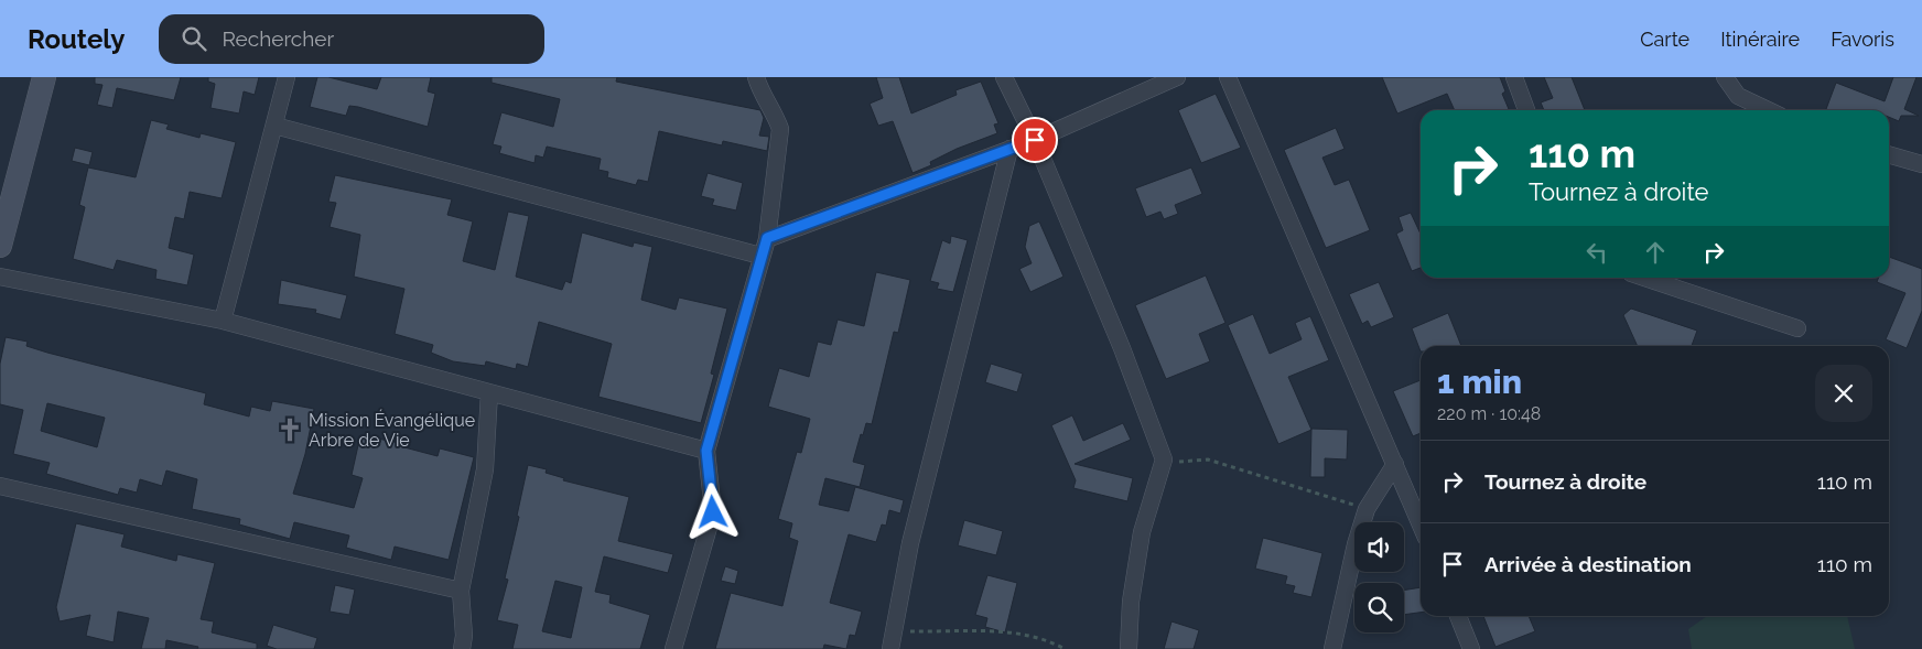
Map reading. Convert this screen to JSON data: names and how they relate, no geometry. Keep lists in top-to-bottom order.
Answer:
{
  "places": {
    "church": ["Mission Évangélique Arbre de Vie"]
  },
  "page": {
    "header": "Routely",
    "search": "Rechercher",
    "nav": ["Carte", "Itinéraire", "Favoris"],
    "turn": ["110 m", "Tournez à droite"],
    "heading": ["1 min", "220 m · 10:48"],
    "list": [
      {
        "name": "Tournez à droite",
        "value": "110 m"
      },
      {
        "name": "Arrivée à destination",
        "value": "110 m"
      }
    ]
  }
}
